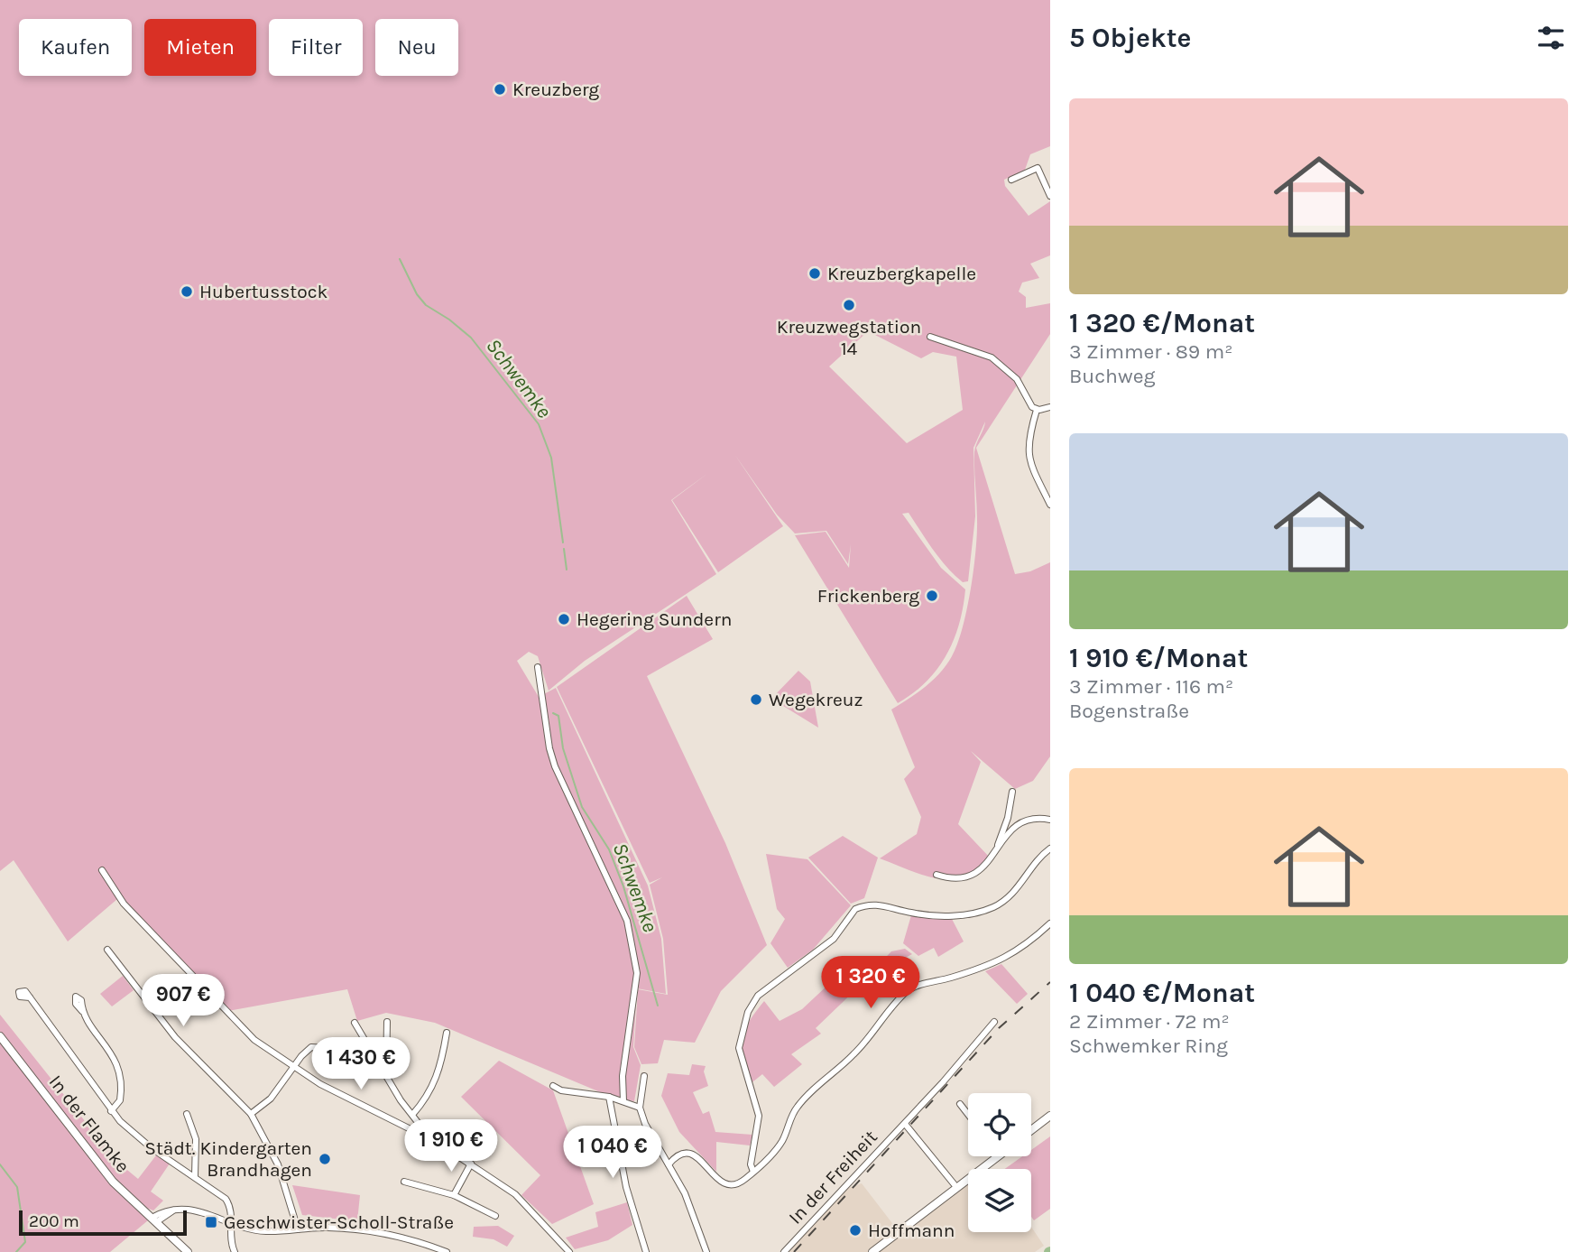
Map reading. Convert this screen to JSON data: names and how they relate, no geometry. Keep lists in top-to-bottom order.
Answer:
{
  "streets": {
    "main road": ["In der Flamke"],
    "street": ["In der Freiheit"]
  },
  "water": ["Schwemke"],
  "places": {
    "other": [
      "Kreuzberg",
      "Kreuzbergkapelle",
      "Hubertusstock",
      "Kreuzwegstation 14",
      "Frickenberg",
      "Hegering Sundern",
      "Wegekreuz",
      "Städt. Kindergarten Brandhagen",
      "Hoffmann"
    ],
    "transit": ["Geschwister-Scholl-Straße"]
  },
  "scale_bar": "200 m",
  "page": {
    "heading": "5 Objekte",
    "chip": [
      "Kaufen",
      "Mieten",
      "Filter",
      "Neu"
    ],
    "list": [
      {
        "name": "1 320 €/Monat",
        "note": "3 Zimmer · 89 m² · Buchweg"
      },
      {
        "name": "1 910 €/Monat",
        "note": "3 Zimmer · 116 m² · Bogenstraße"
      },
      {
        "name": "1 040 €/Monat",
        "note": "2 Zimmer · 72 m² · Schwemker Ring"
      }
    ],
    "price": [
      "1 320 €",
      "907 €",
      "1 430 €",
      "1 910 €",
      "1 040 €"
    ],
    "scale": "200 m"
  }
}
